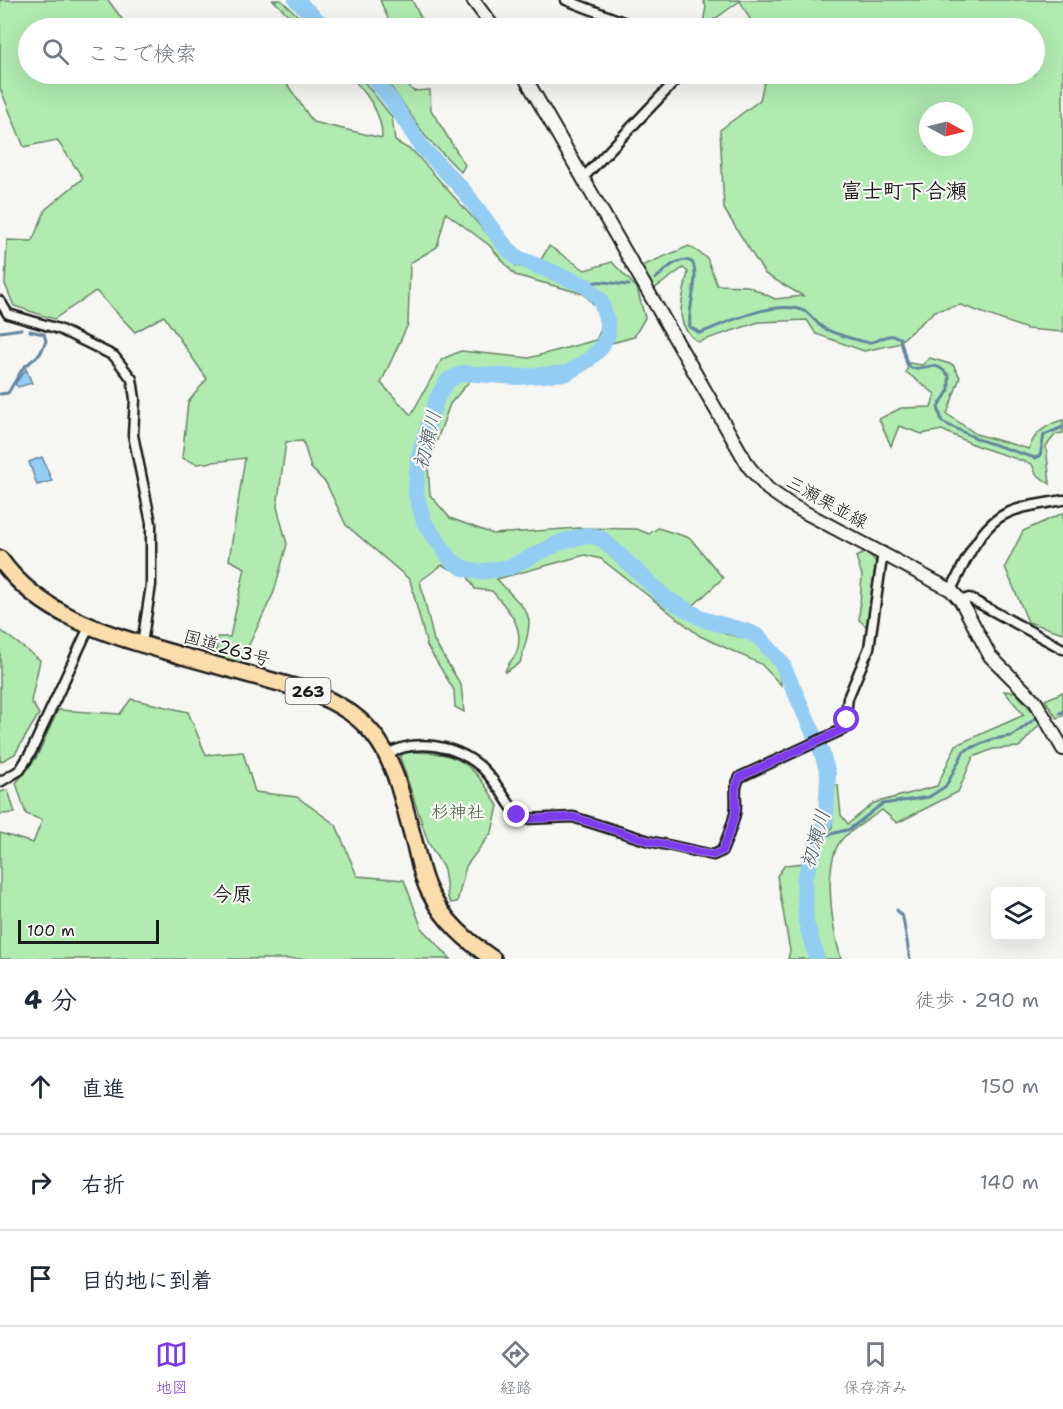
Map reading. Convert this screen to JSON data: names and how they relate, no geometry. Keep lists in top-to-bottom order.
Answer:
{
  "streets": {
    "highway": ["国道263号", "263"],
    "main road": ["三瀬栗並線"]
  },
  "districts": ["富士町下合瀬", "今原"],
  "water": ["初瀬川"],
  "parks": ["杉神社"],
  "scale_bar": "100 m",
  "north": "right",
  "page": {
    "search": "ここで検索",
    "scale": "100 m",
    "heading": ["4 分", "徒歩 · 290 m"],
    "list": [
      ["直進", "150 m"],
      ["右折", "140 m"],
      "目的地に到着"
    ],
    "nav": ["地図", "経路", "保存済み"]
  }
}
